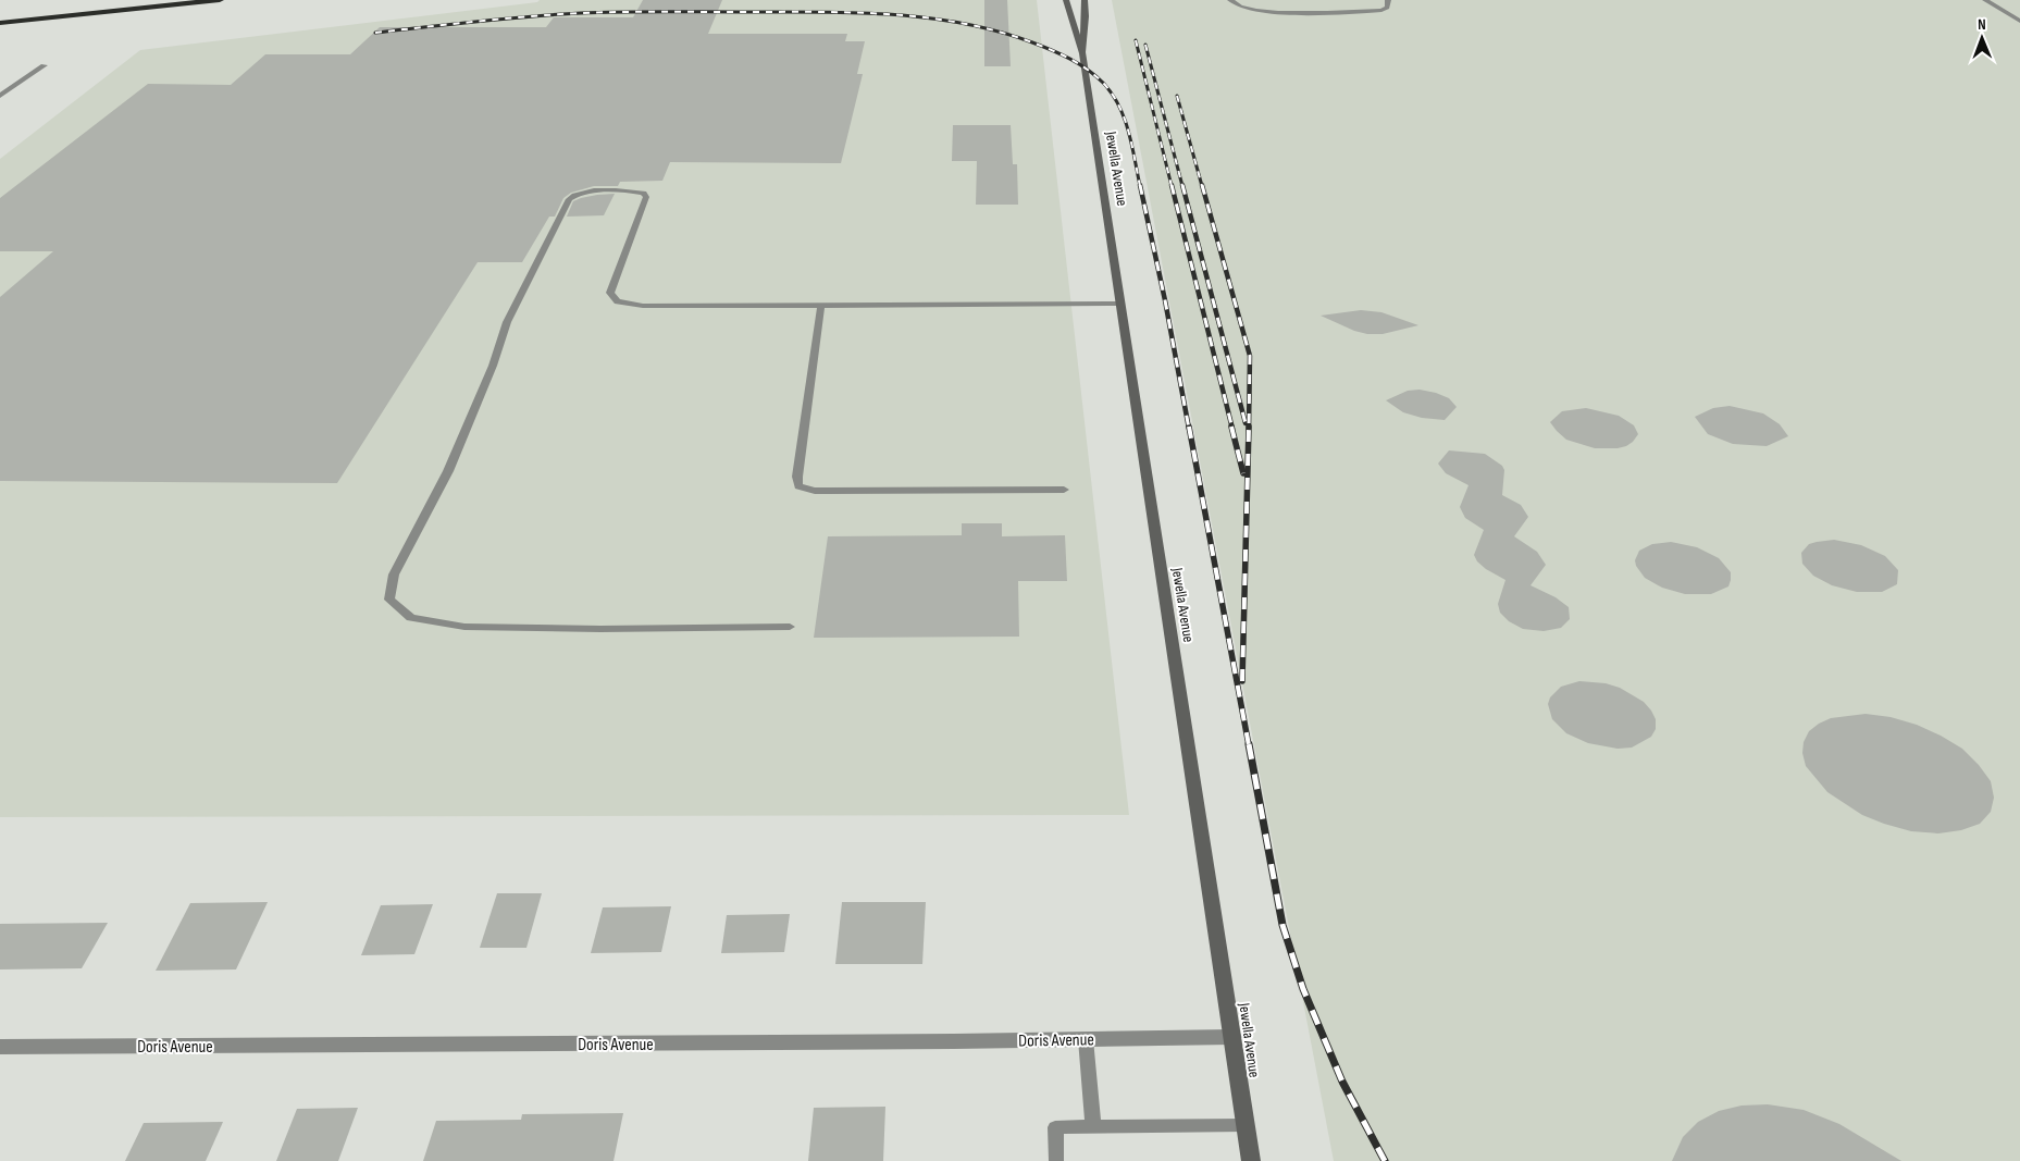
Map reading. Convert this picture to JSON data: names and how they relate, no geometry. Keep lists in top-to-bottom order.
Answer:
{
  "streets": {
    "main road": ["Jewella Avenue"],
    "street": ["Doris Avenue"]
  },
  "crossings": [
    ["Jewella Avenue", "Doris Avenue"]
  ],
  "north": "top"
}
